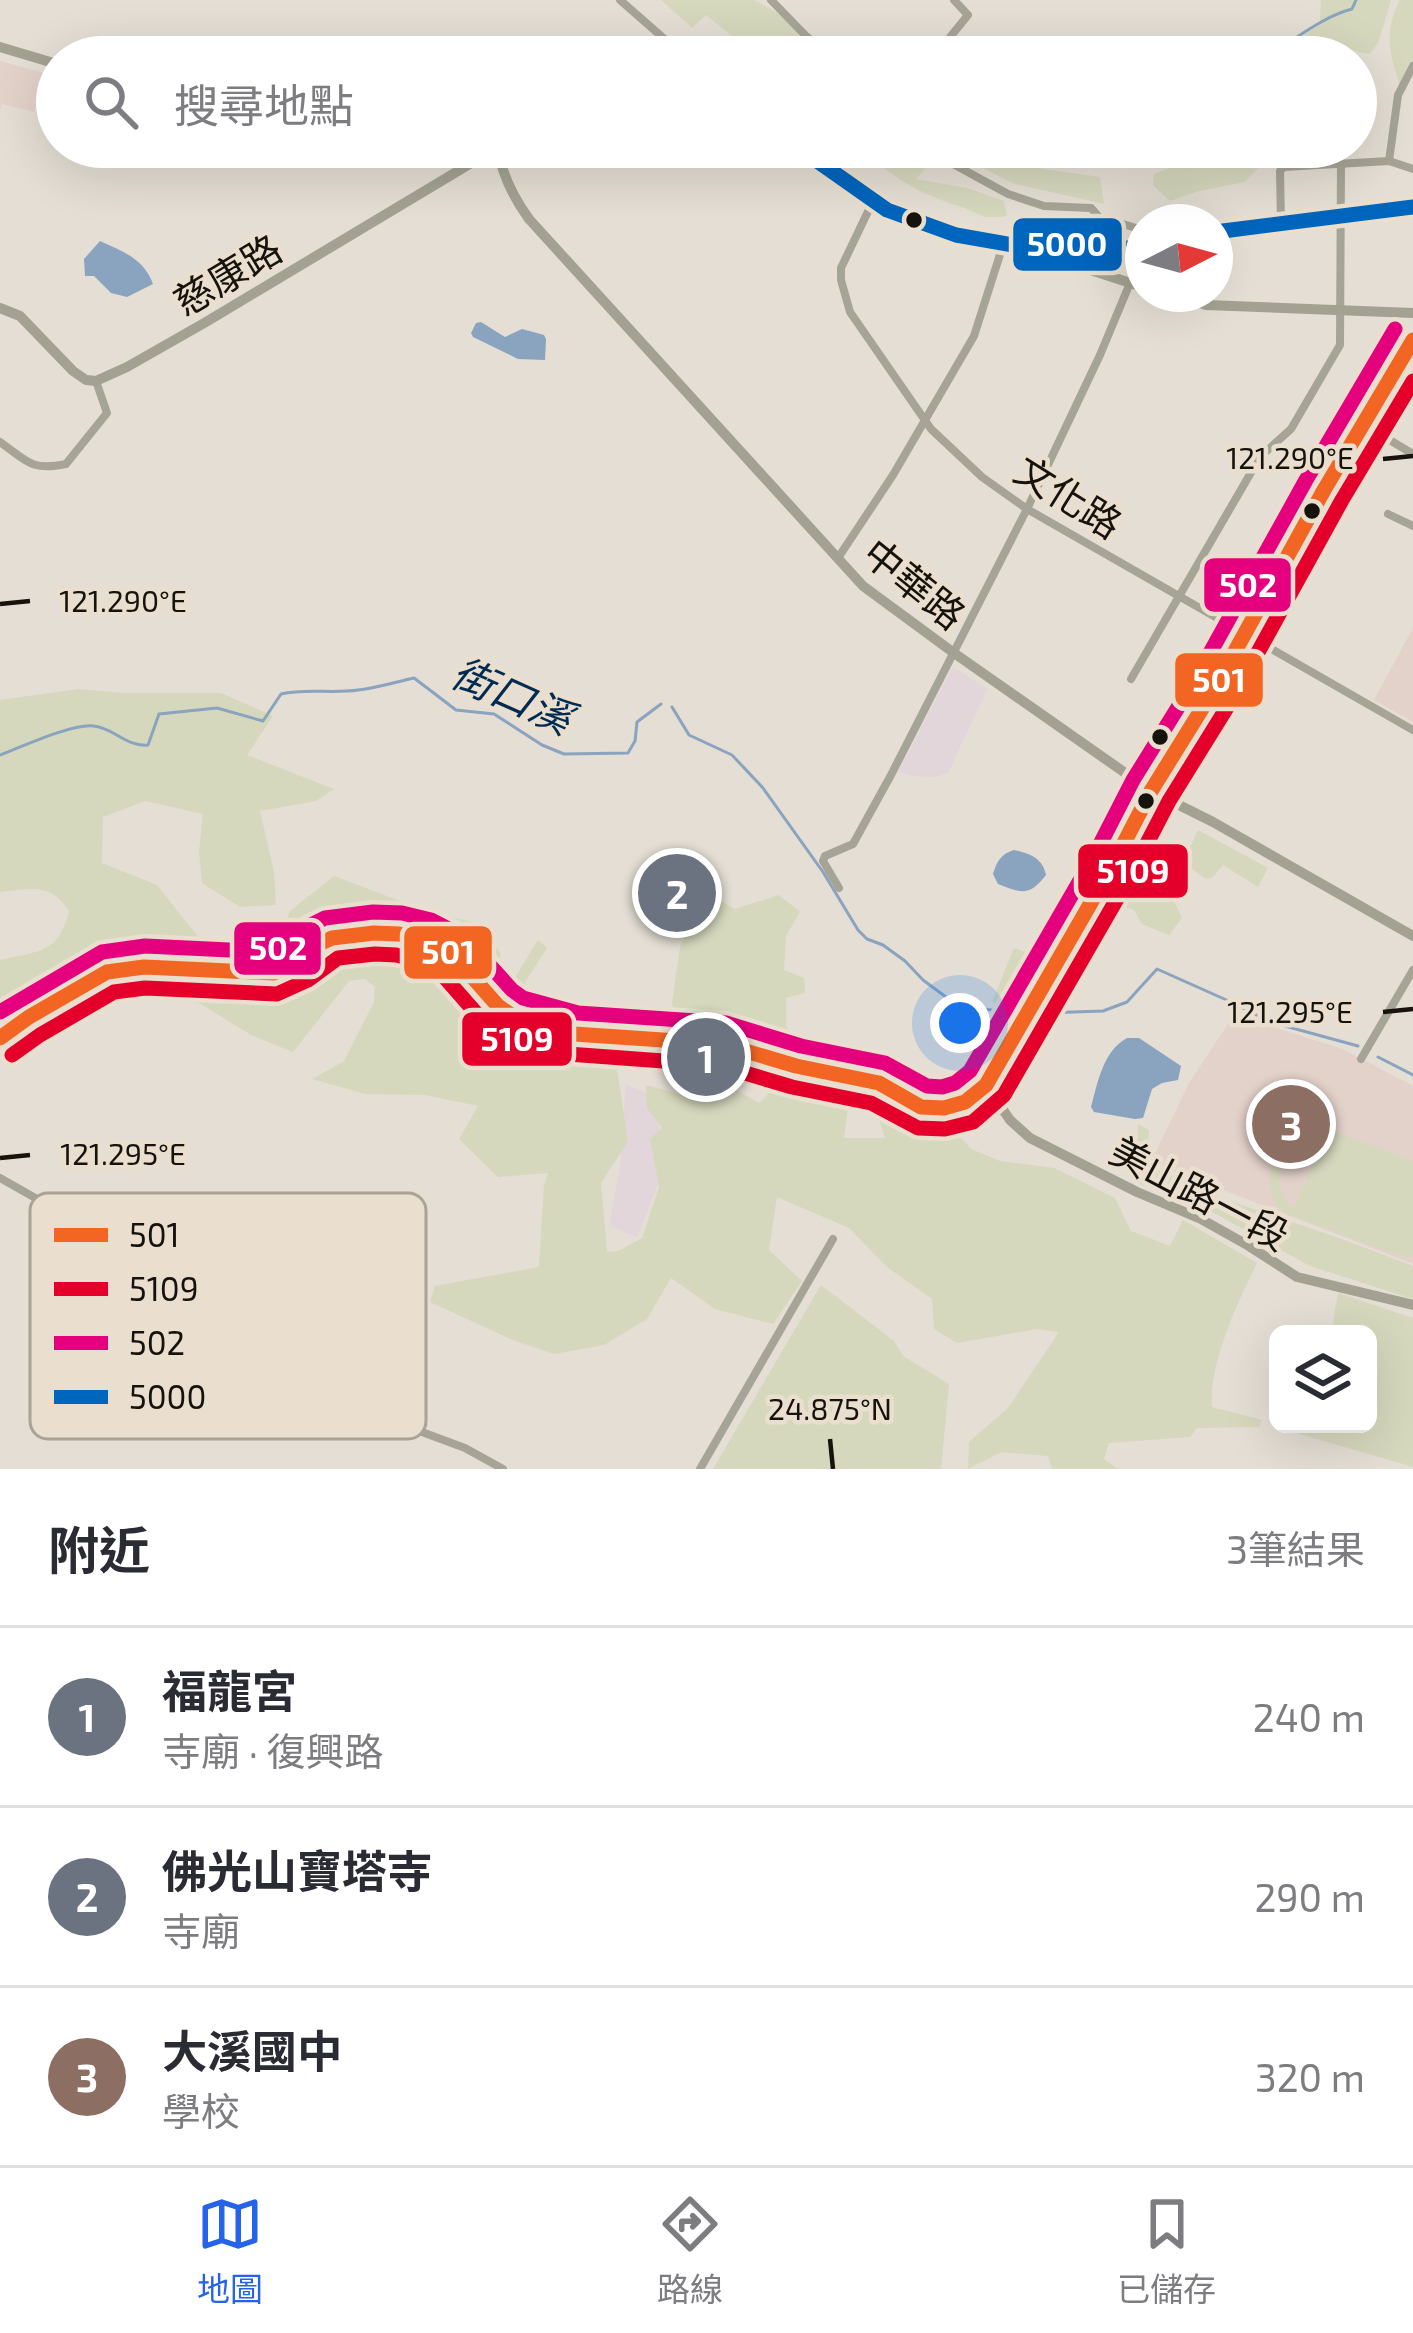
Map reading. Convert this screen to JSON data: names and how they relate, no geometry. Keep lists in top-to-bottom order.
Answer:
{
  "streets": {
    "street": [
      "慈康路",
      "文化路",
      "中華路",
      "美山路一段"
    ]
  },
  "water": ["街口溪"],
  "lines": [
    "transit line 5000",
    "transit line 502",
    "transit line 501",
    "transit line 5109"
  ],
  "legend": [
    "501",
    "5109",
    "502",
    "5000"
  ],
  "north": "right",
  "page": {
    "search": "搜尋地點",
    "pins": ["2", "1", "3"],
    "heading": ["附近", "3筆結果"],
    "list": [
      {
        "mark": "1",
        "name": "福龍宮",
        "note": "寺廟 · 復興路",
        "value": "240 m"
      },
      {
        "mark": "2",
        "name": "佛光山寶塔寺",
        "note": "寺廟",
        "value": "290 m"
      },
      {
        "mark": "3",
        "name": "大溪國中",
        "note": "學校",
        "value": "320 m"
      }
    ],
    "nav": ["地圖", "路線", "已儲存"]
  },
  "coordinates": ["121.290°E", "121.295°E", "24.875°N"]
}
